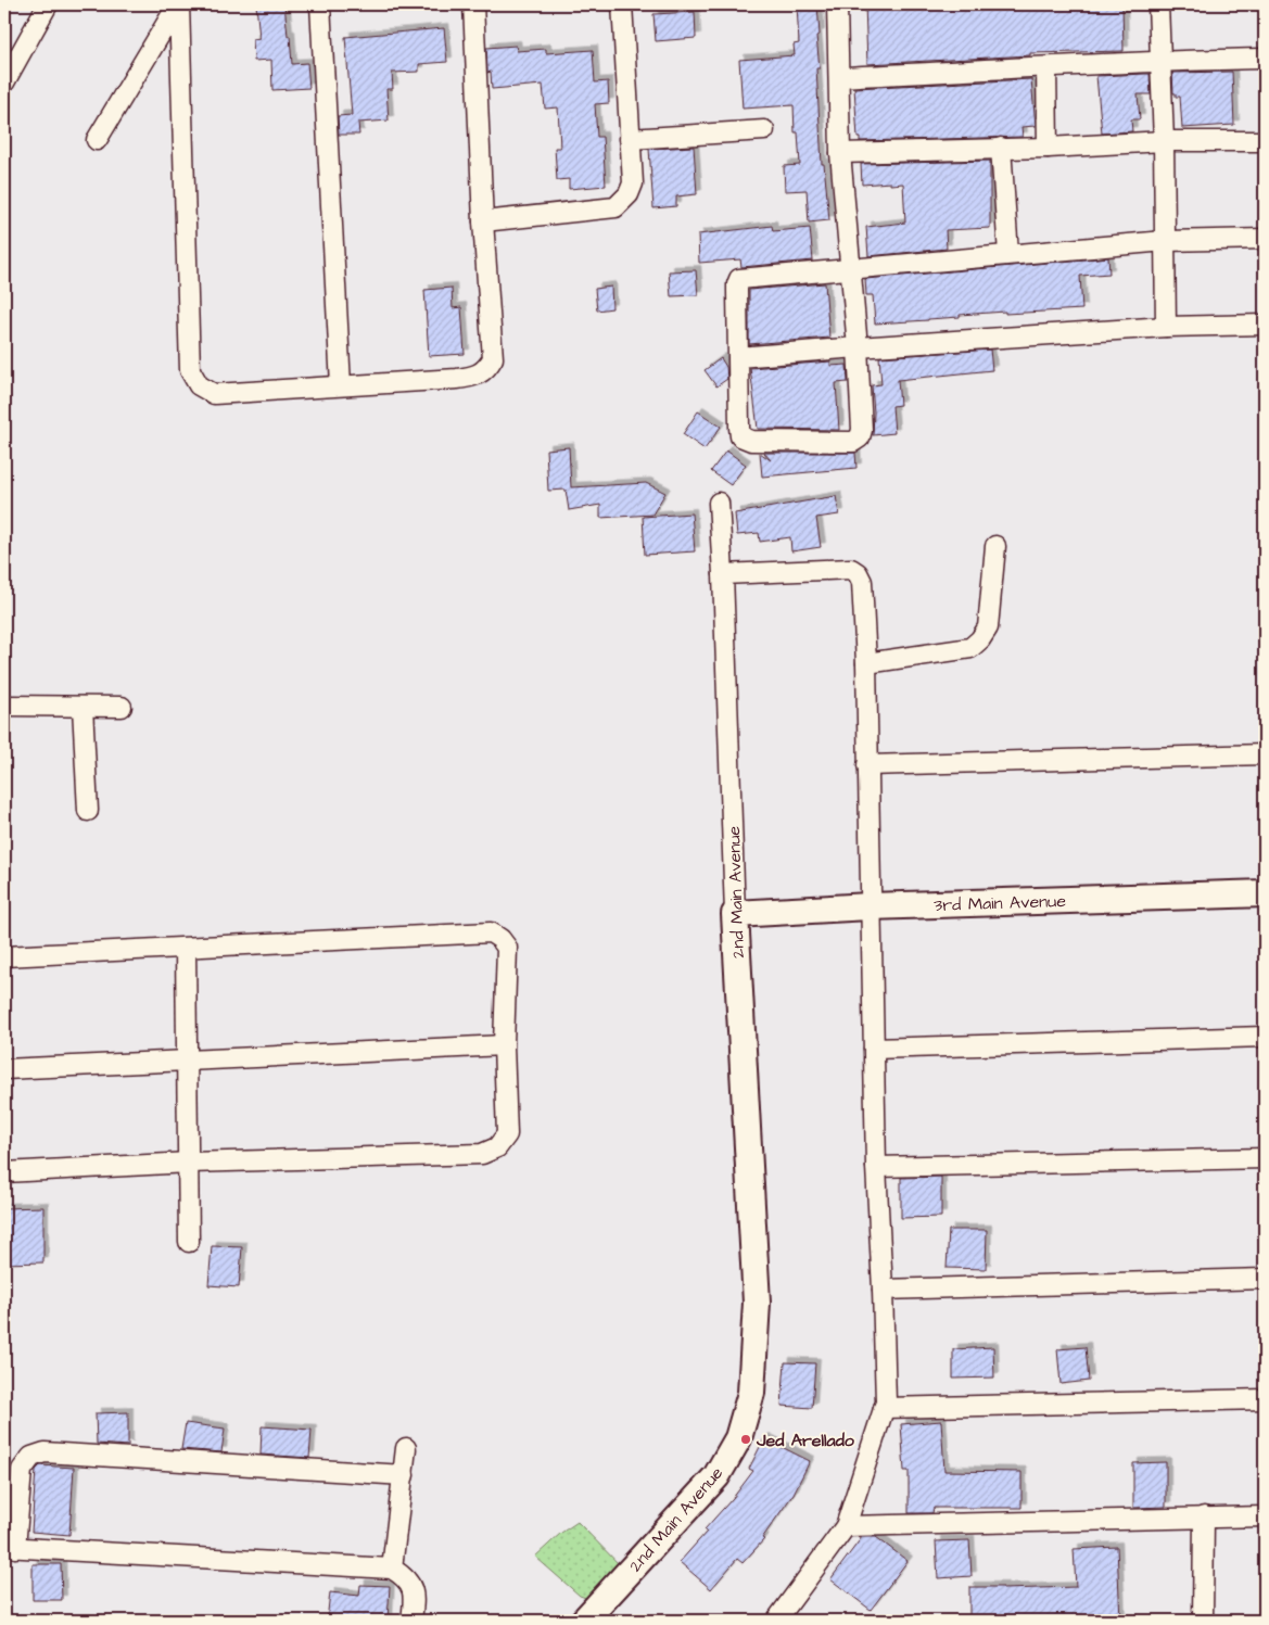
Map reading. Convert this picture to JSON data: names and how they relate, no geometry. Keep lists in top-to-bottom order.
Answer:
{
  "streets": {
    "street": ["2nd Main Avenue", "3rd Main Avenue"]
  },
  "crossings": [
    ["2nd Main Avenue", "3rd Main Avenue"]
  ],
  "places": ["Jed Arellado"]
}
